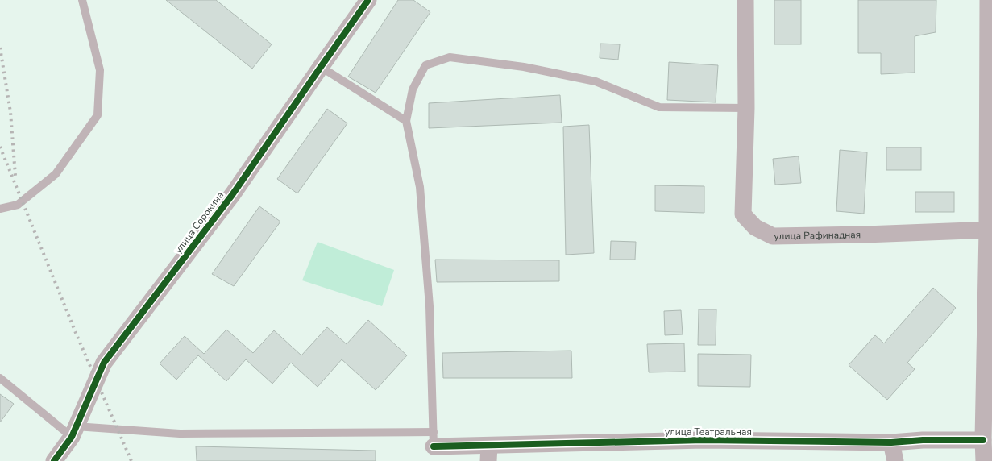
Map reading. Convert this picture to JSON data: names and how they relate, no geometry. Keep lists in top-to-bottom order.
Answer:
{
  "streets": {
    "street": ["улица Сорокина", "улица Рафинадная", "улица Театральная"]
  }
}
